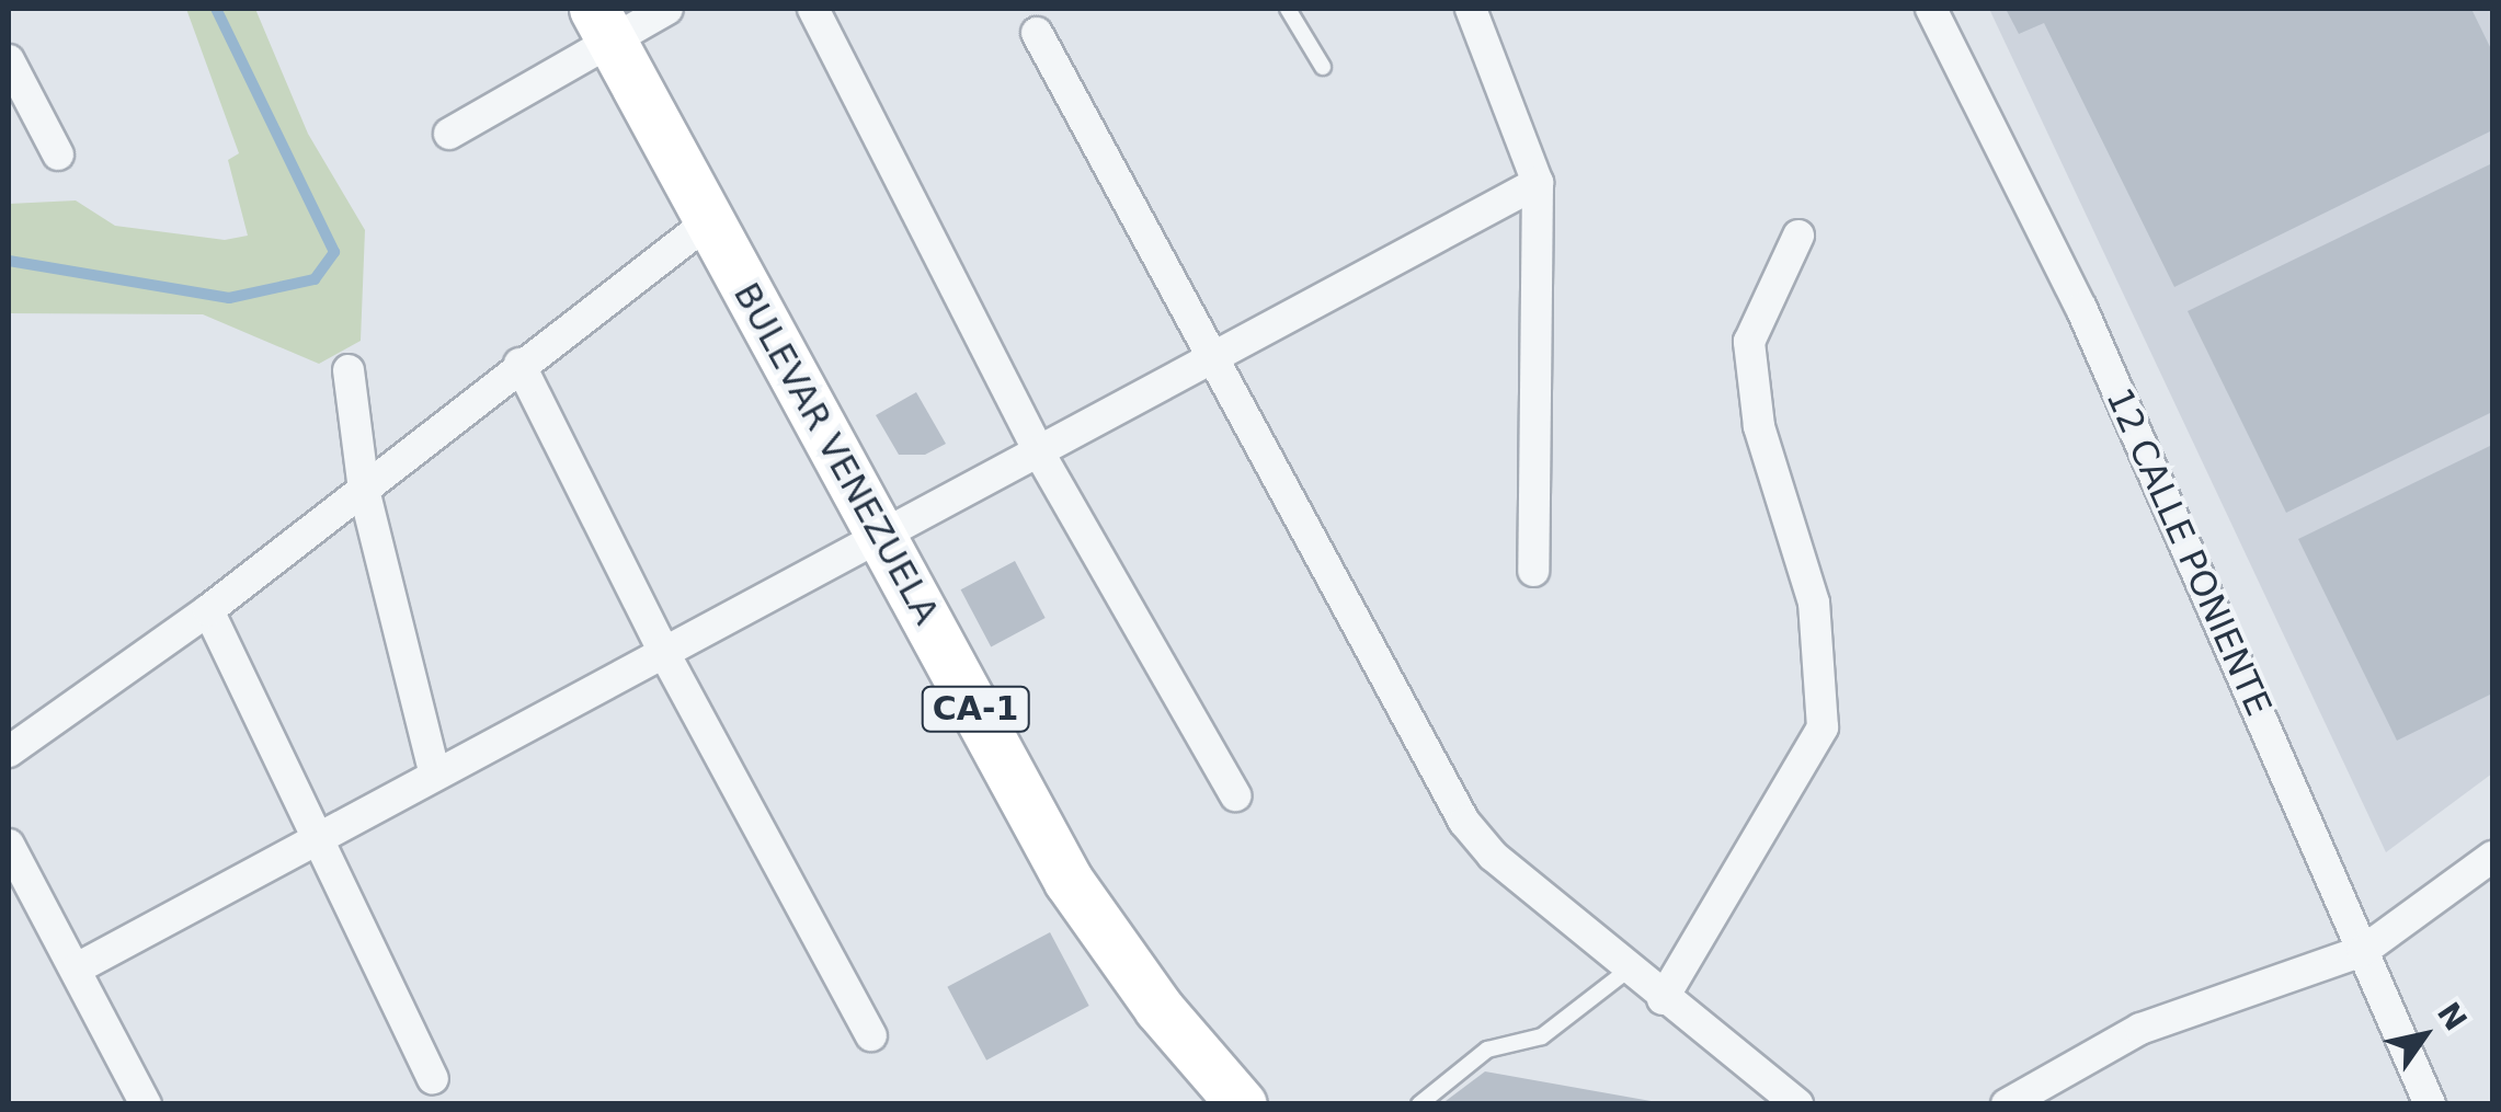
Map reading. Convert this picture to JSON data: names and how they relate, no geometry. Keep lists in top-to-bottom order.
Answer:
{
  "streets": {
    "highway": ["BULEVAR VENEZUELA", "CA-1"],
    "street": ["12 CALLE PONIENTE"]
  },
  "north": "top right"
}
